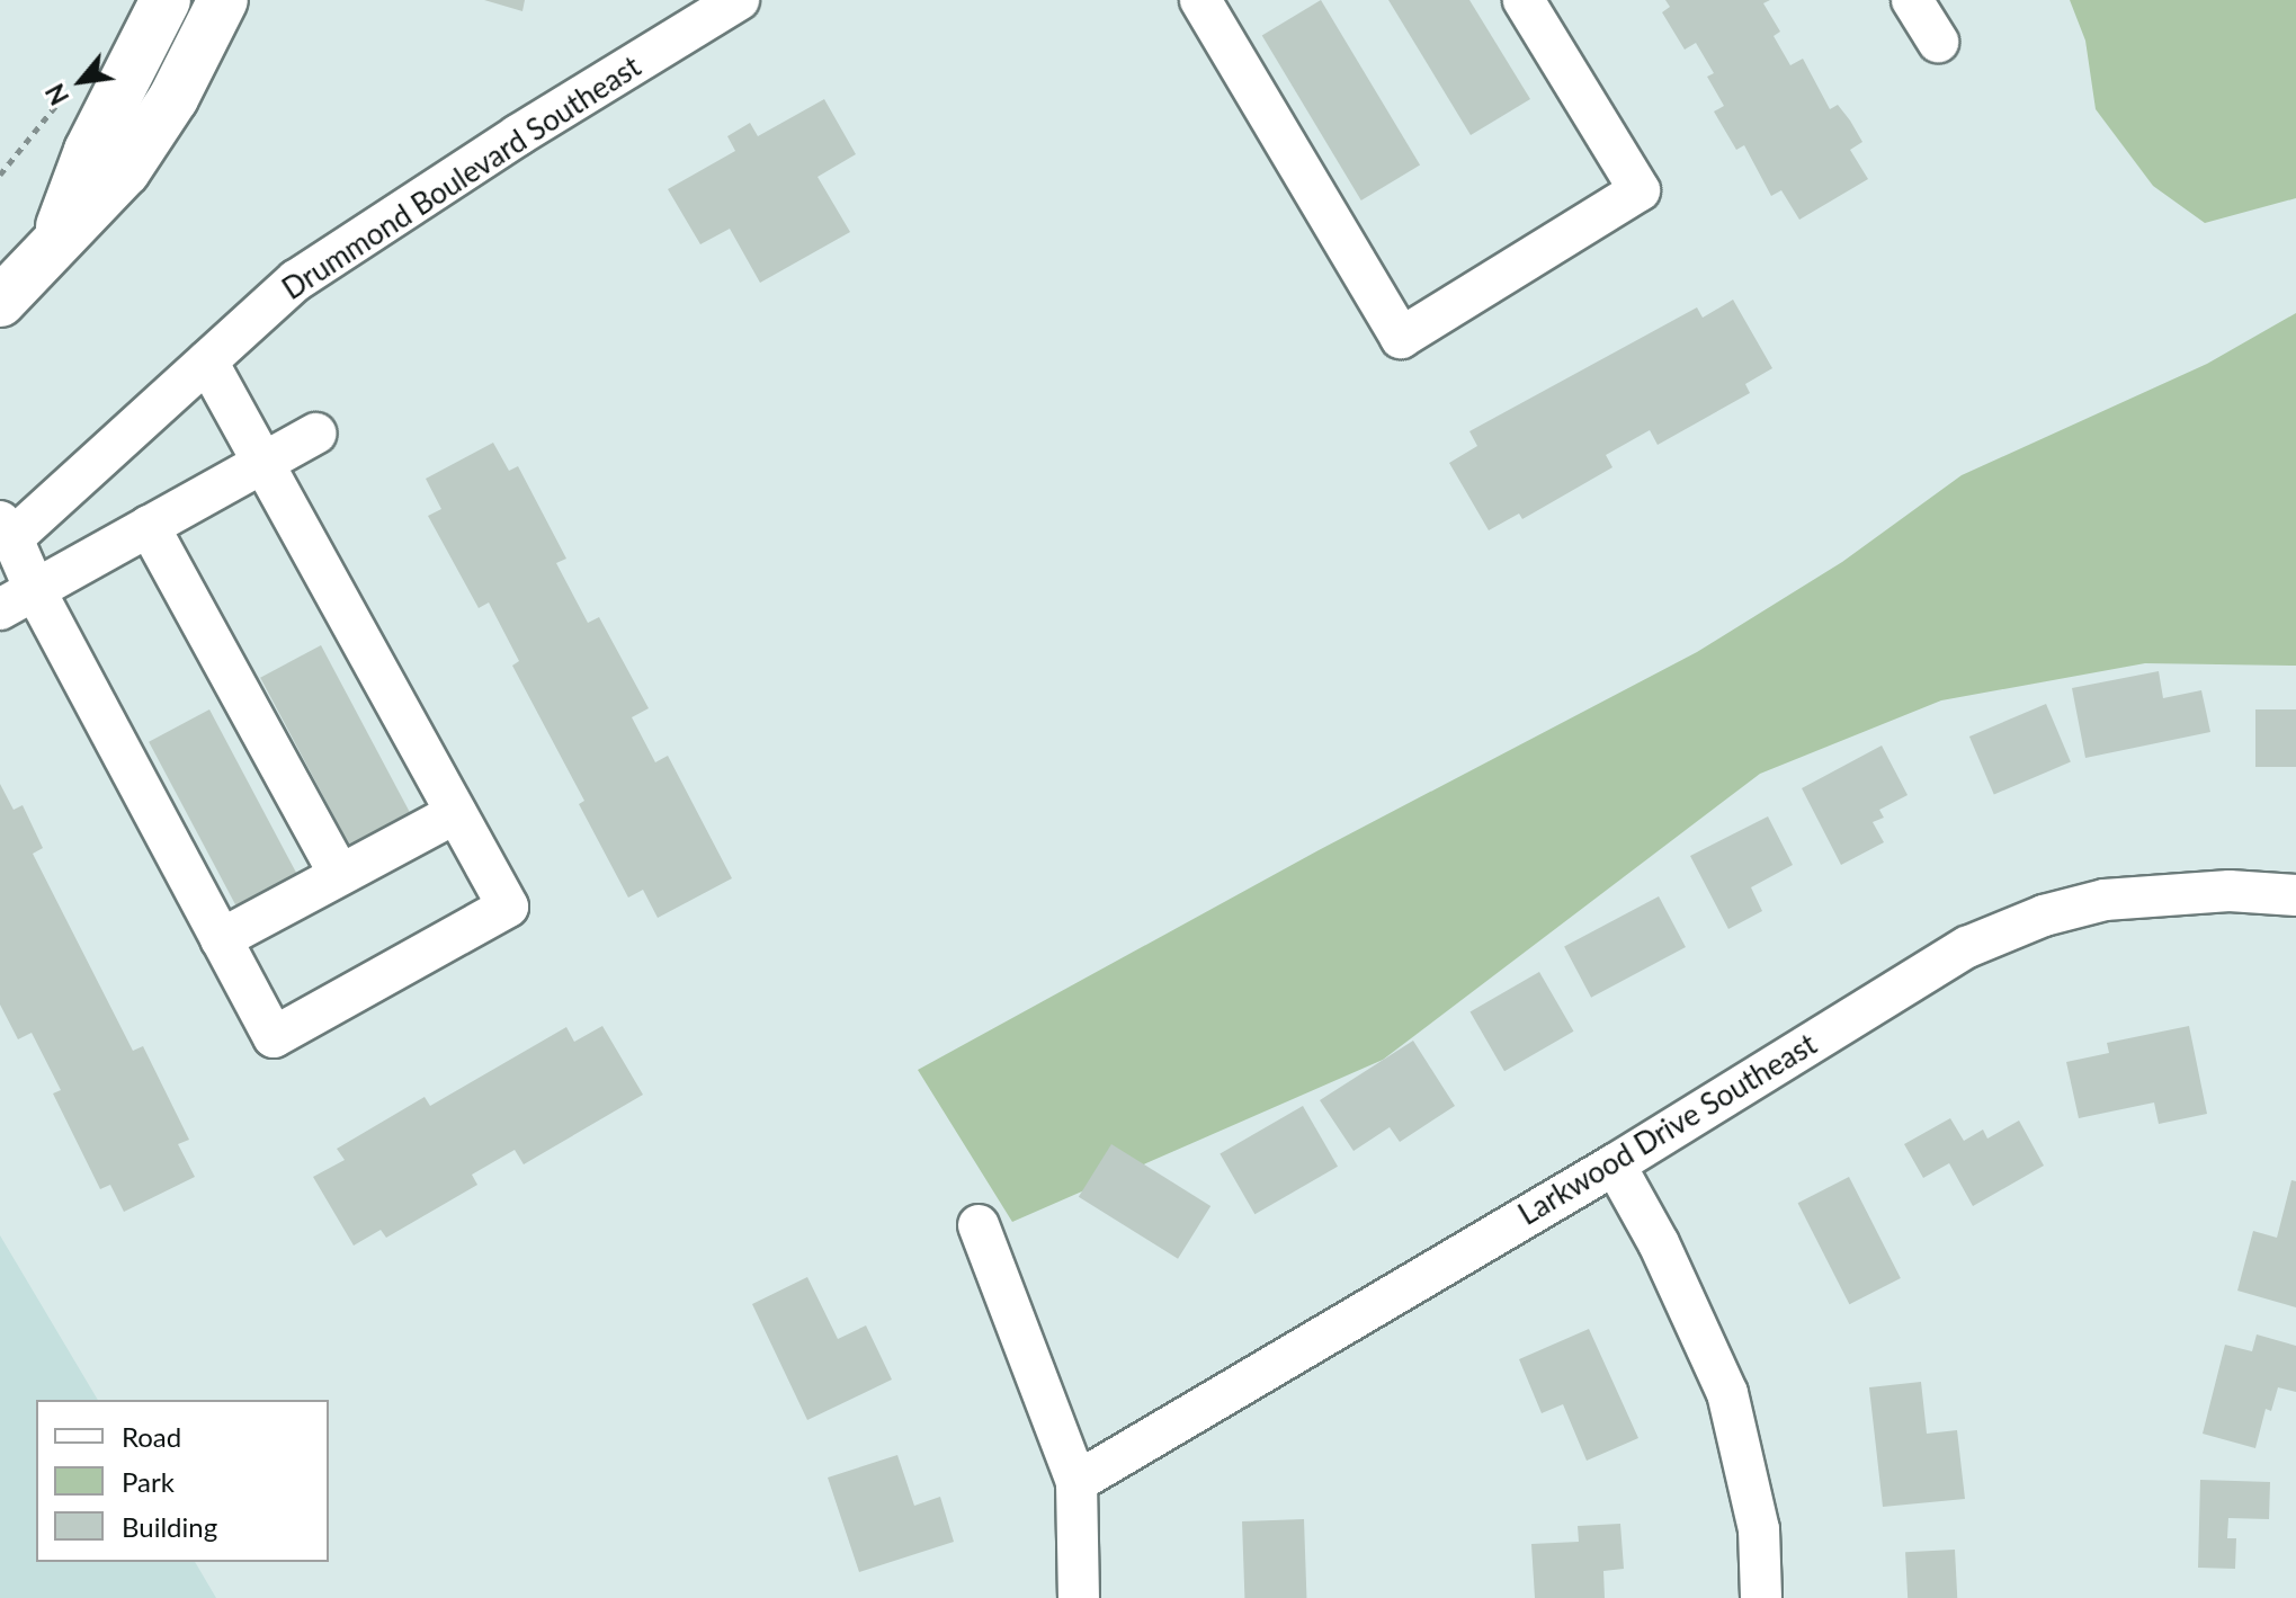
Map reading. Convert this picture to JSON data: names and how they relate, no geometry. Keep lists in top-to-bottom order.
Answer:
{
  "streets": {
    "street": ["Drummond Boulevard Southeast", "Larkwood Drive Southeast"]
  },
  "legend": ["Road", "Park", "Building"],
  "north": "bottom left"
}
